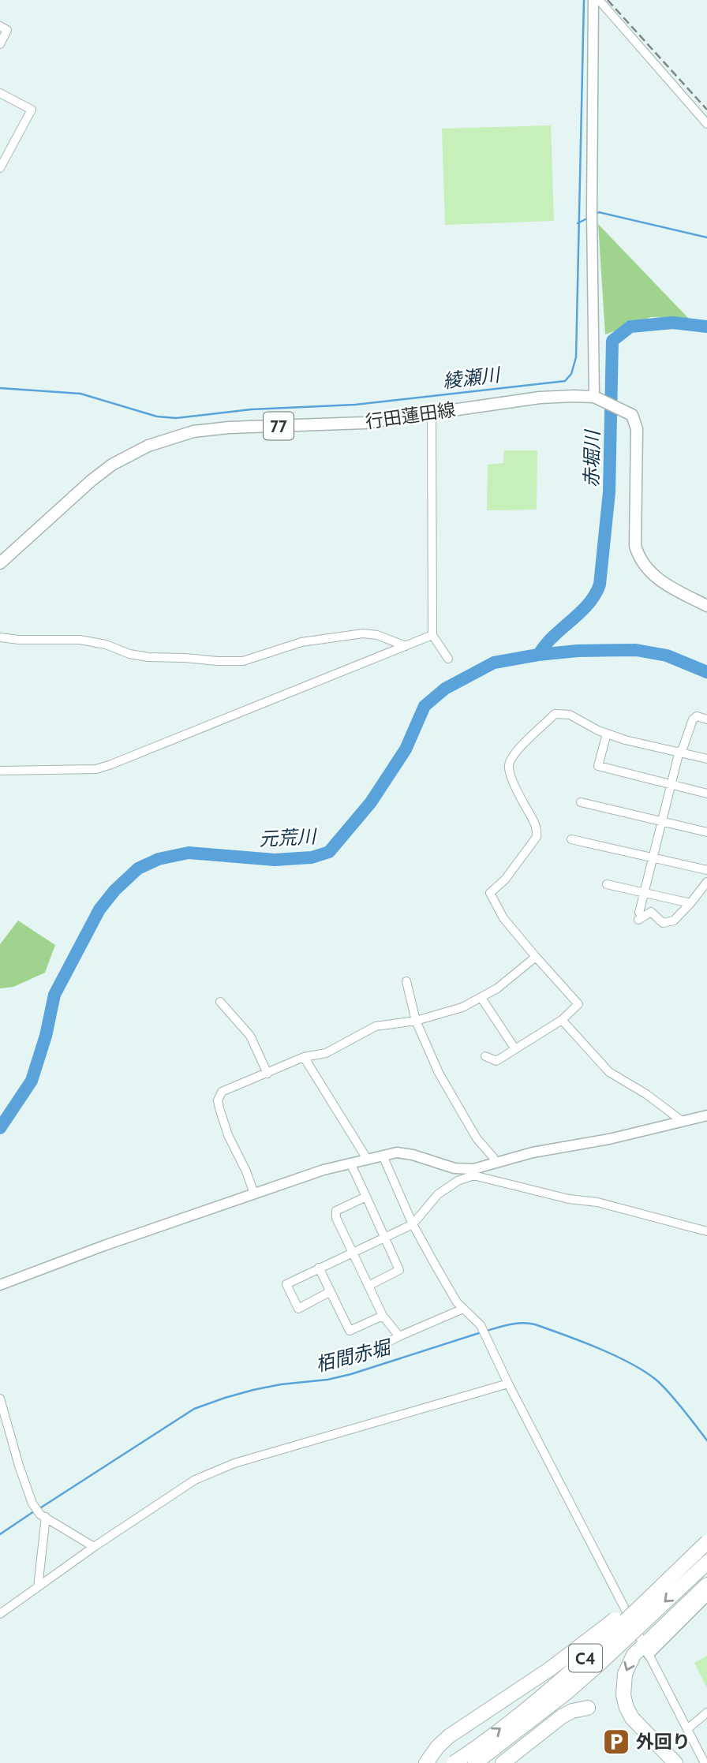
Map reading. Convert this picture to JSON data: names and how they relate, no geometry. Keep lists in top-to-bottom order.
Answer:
{
  "streets": {
    "highway": ["C4"],
    "main road": ["行田蓮田線", "77"]
  },
  "water": [
    "綾瀬川",
    "赤堀川",
    "元荒川",
    "栢間赤堀"
  ],
  "places": {
    "parking": ["外回り"]
  }
}
